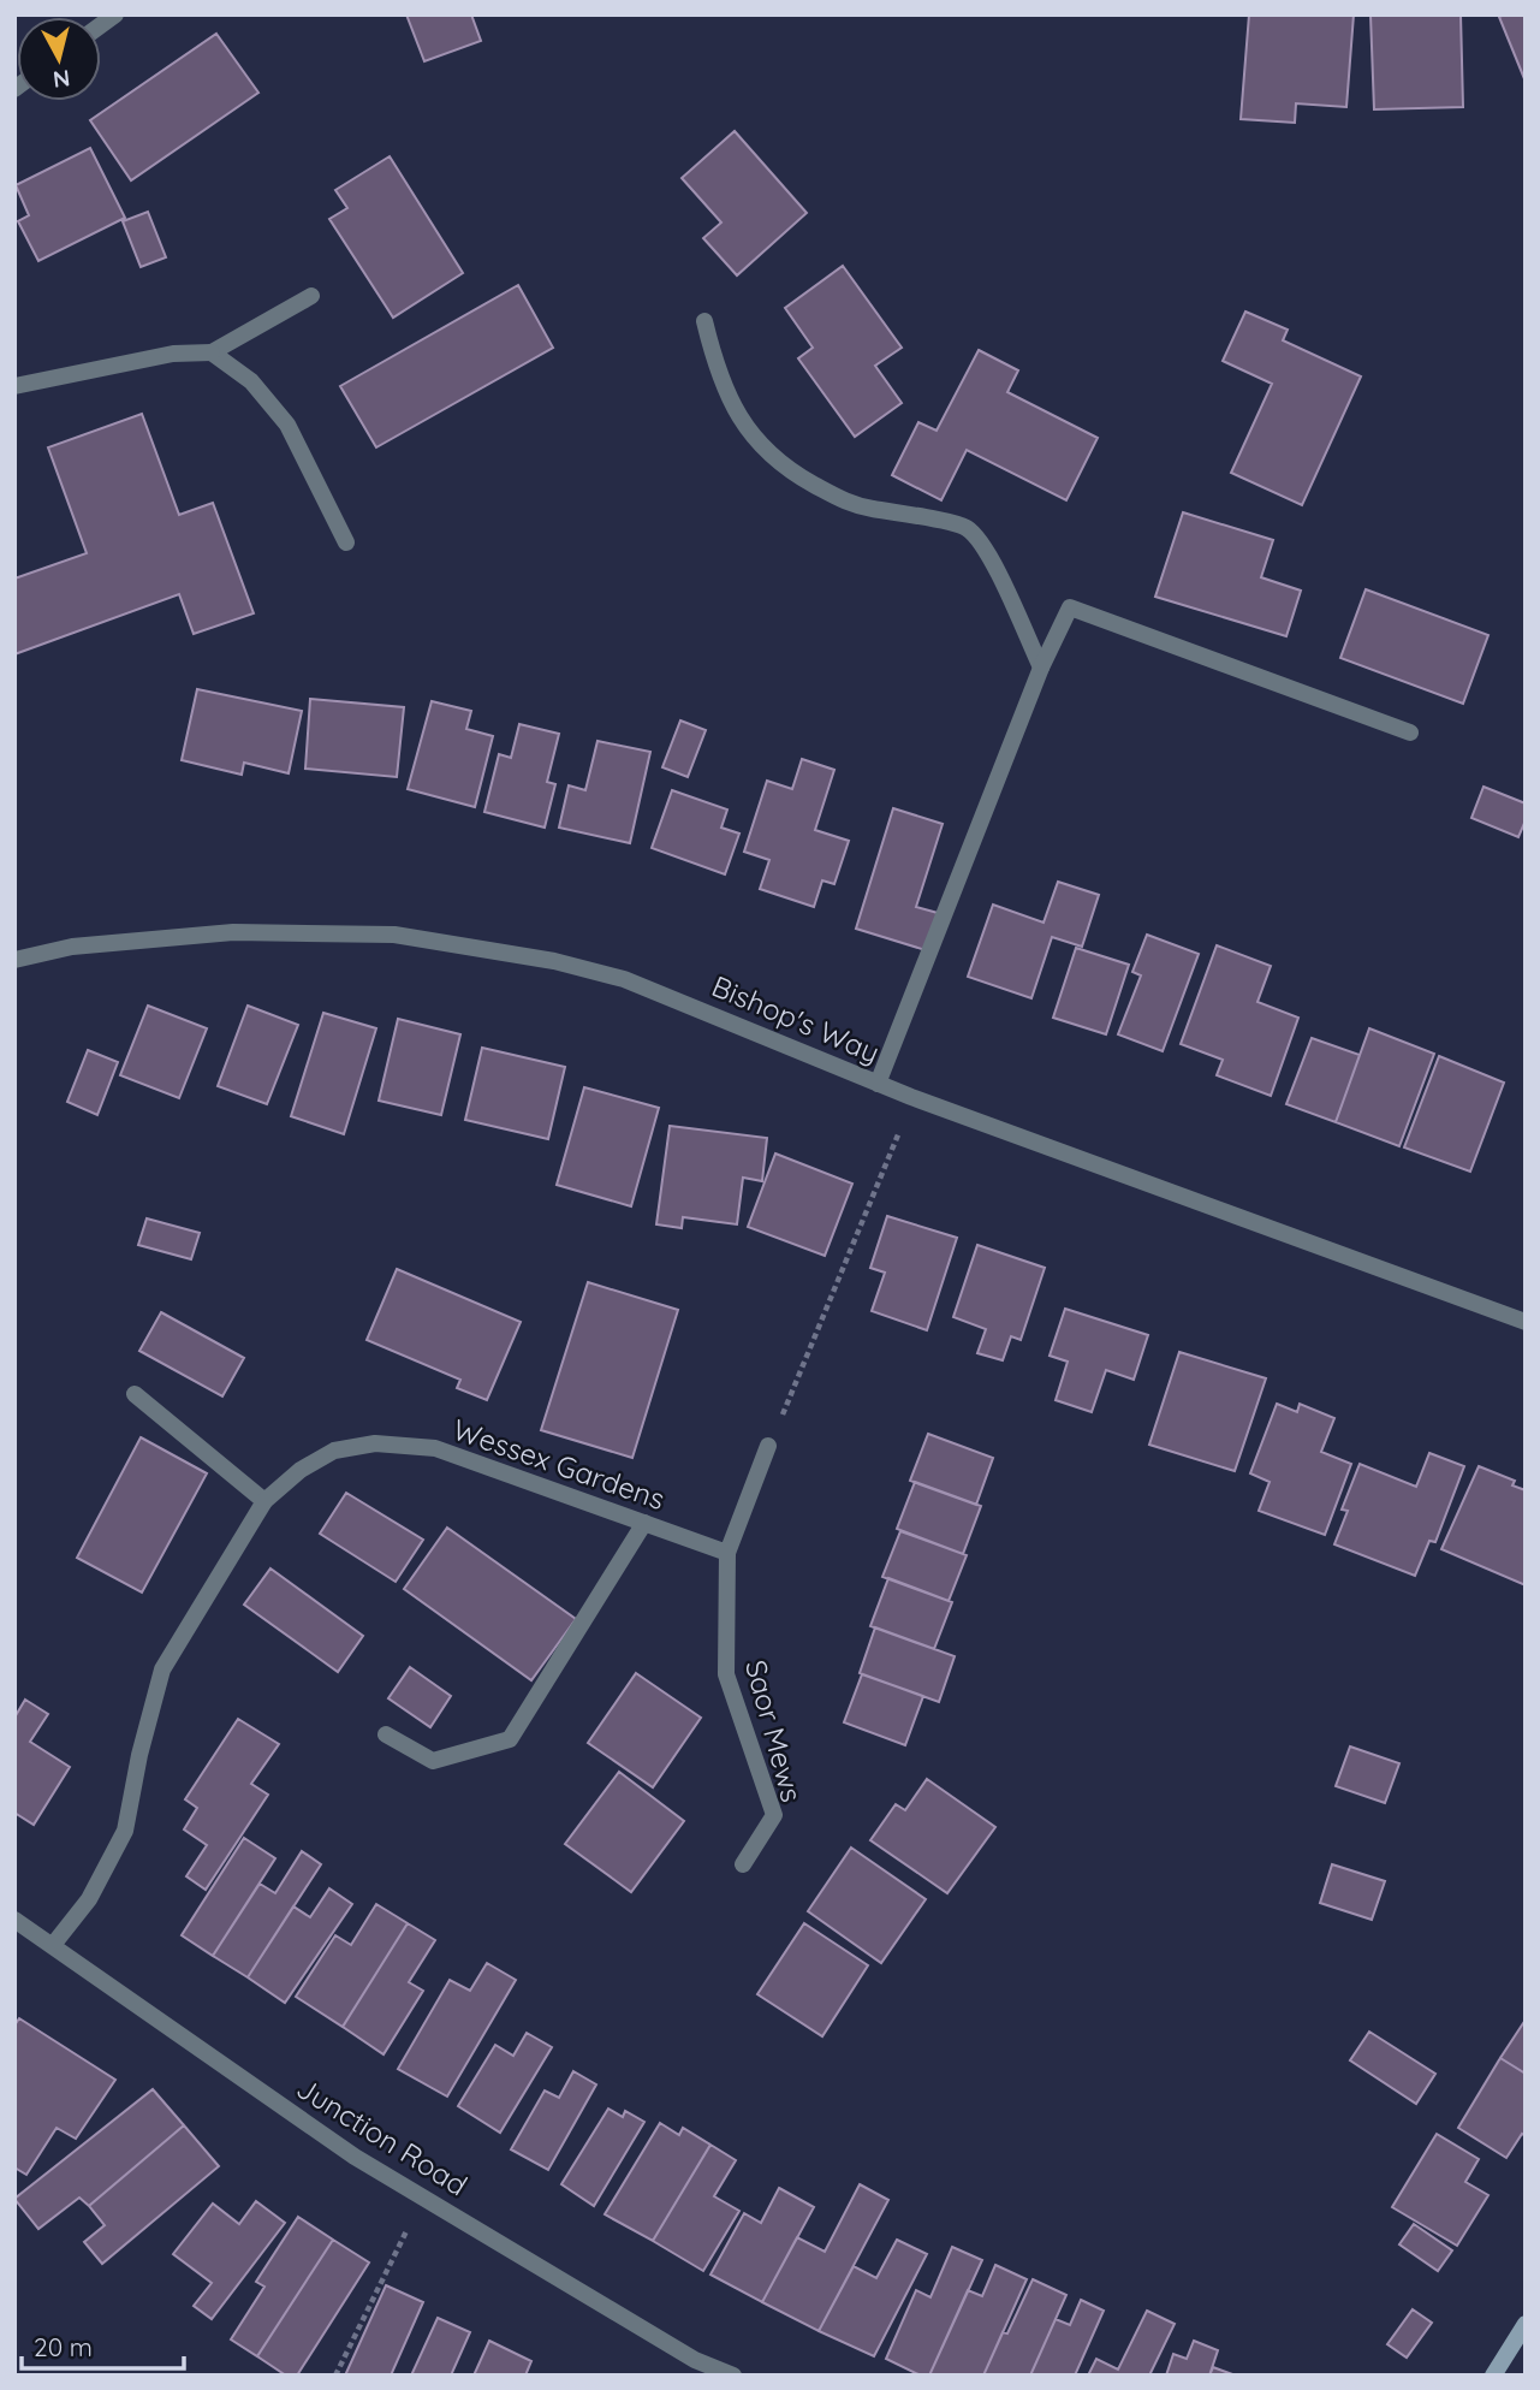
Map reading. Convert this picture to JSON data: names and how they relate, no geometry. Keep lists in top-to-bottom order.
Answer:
{
  "streets": {
    "street": [
      "Bishop's Way",
      "Wessex Gardens",
      "Saor Mews",
      "Junction Road"
    ]
  },
  "crossings": [
    ["Wessex Gardens", "Saor Mews"],
    ["Wessex Gardens", "Junction Road"]
  ],
  "scale_bar": "20 m",
  "north": "bottom"
}
